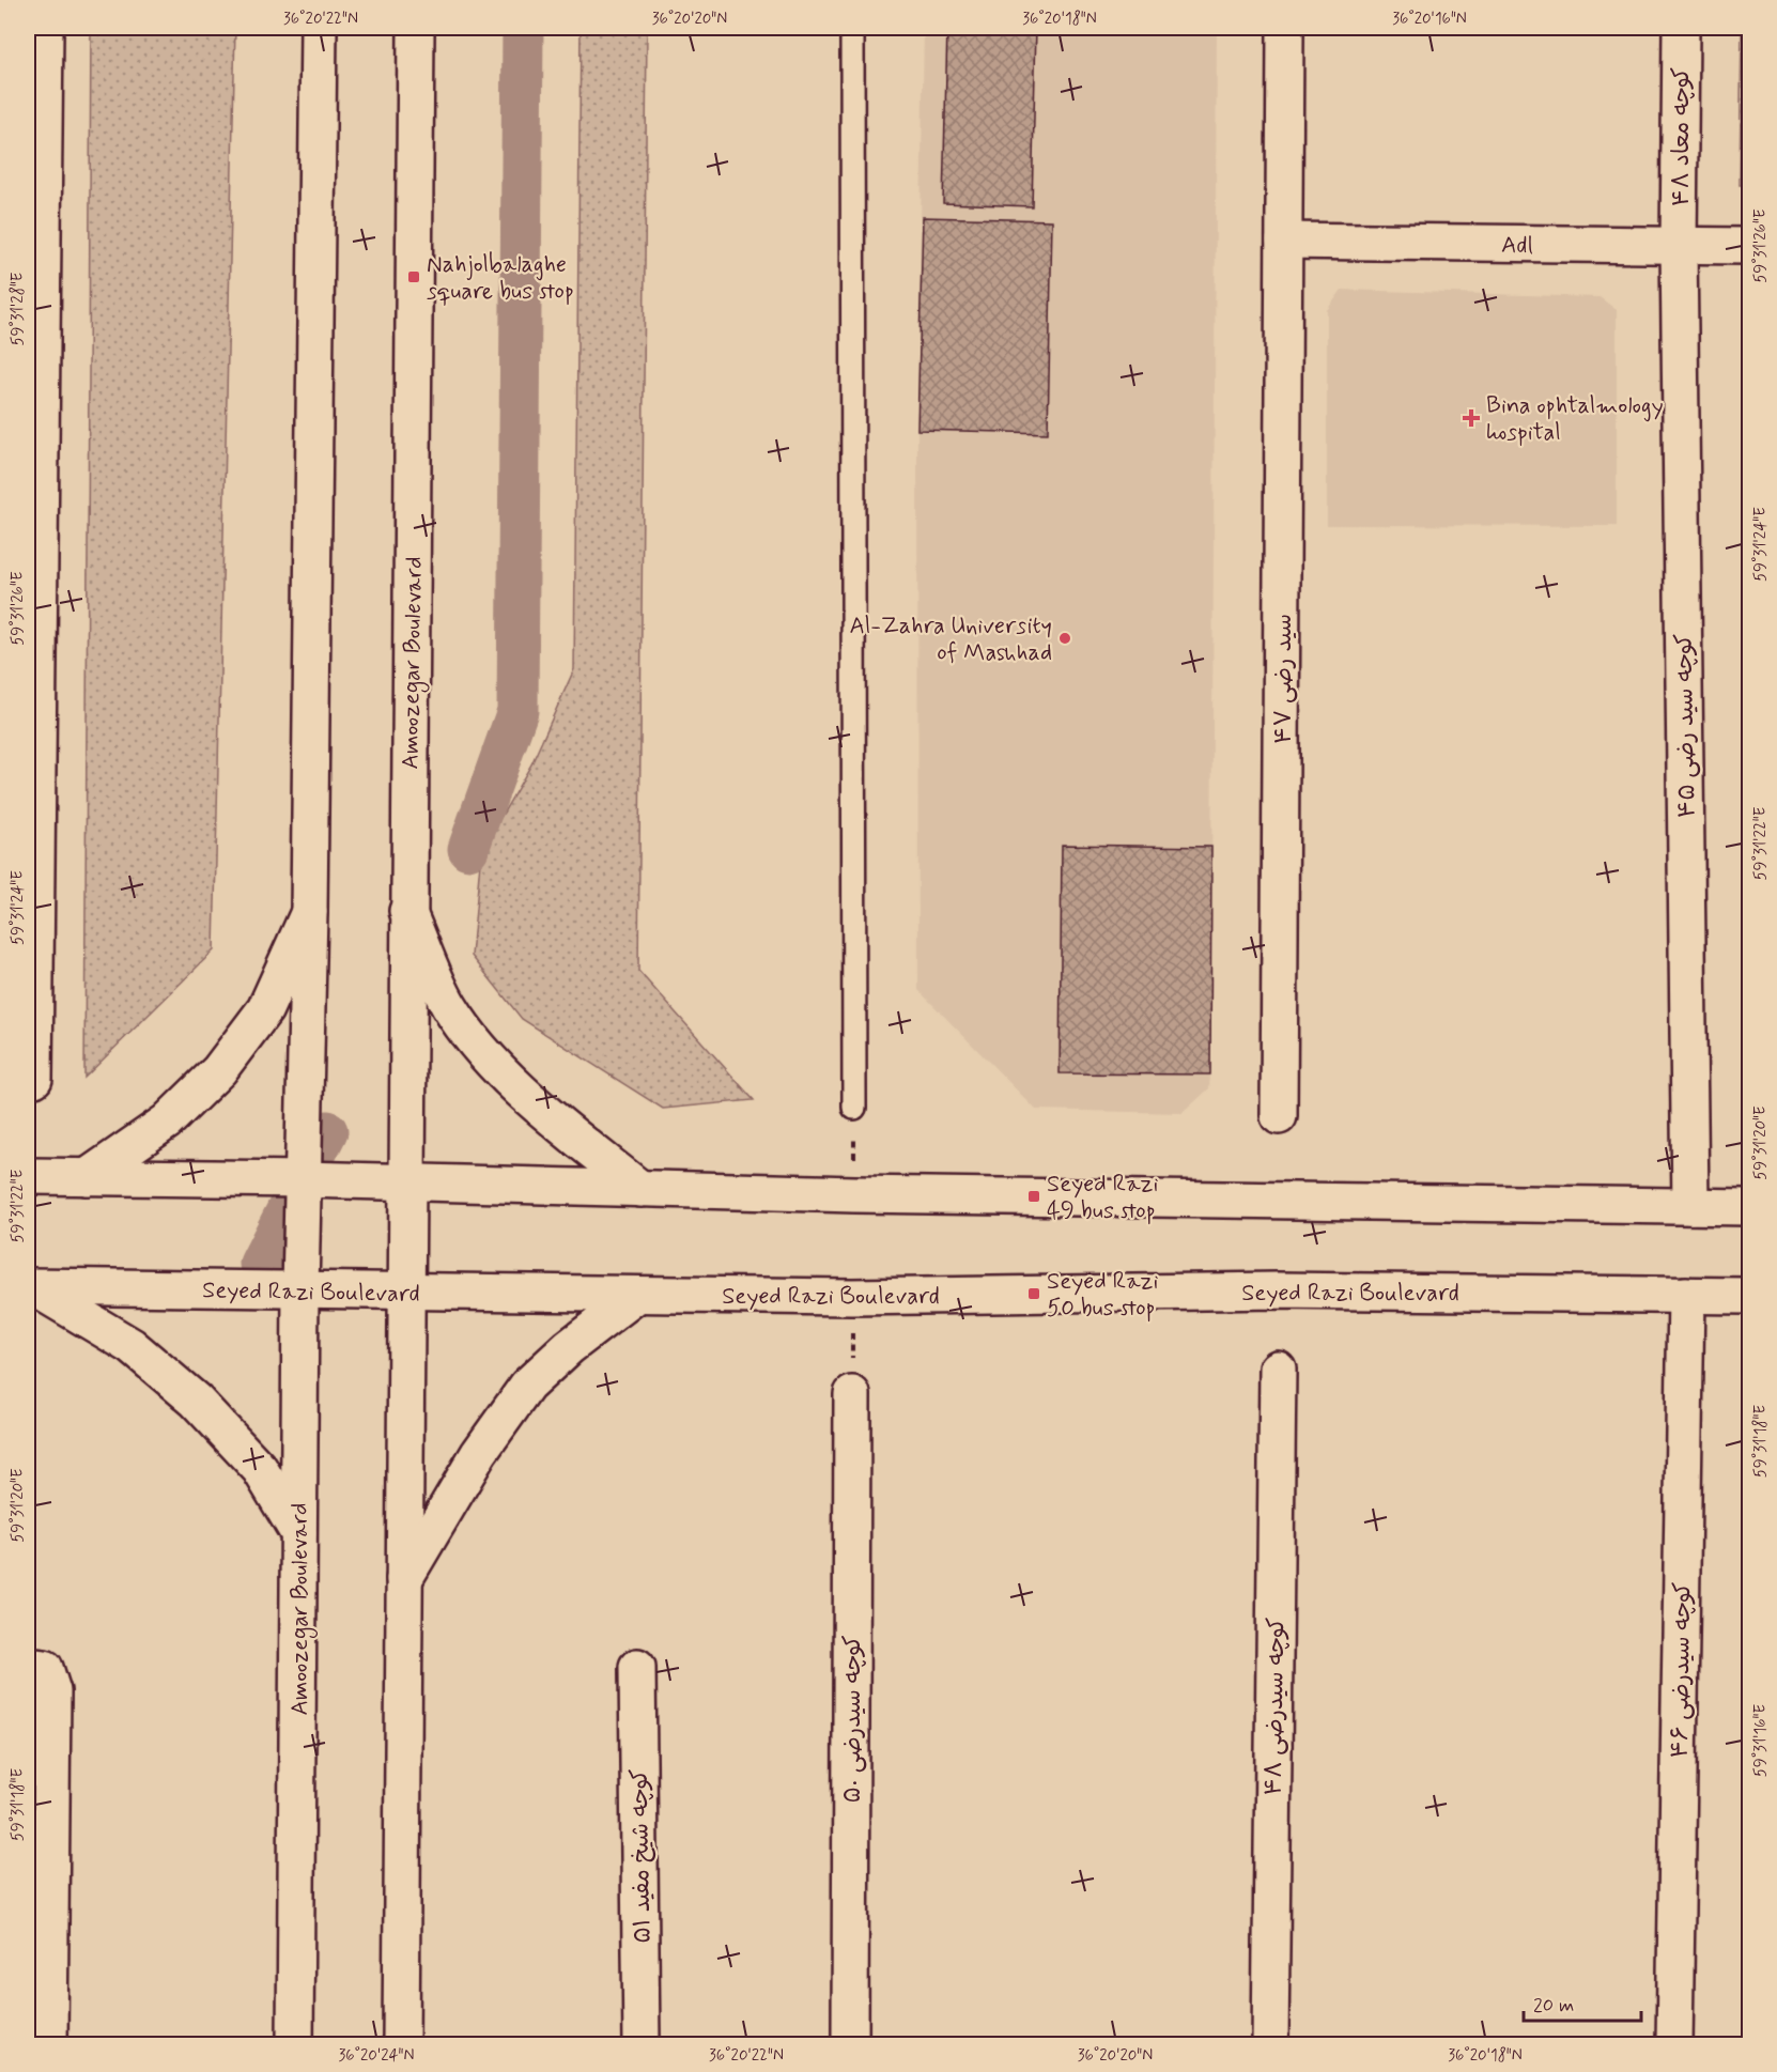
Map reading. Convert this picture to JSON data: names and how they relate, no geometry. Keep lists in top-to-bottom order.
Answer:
{
  "streets": {
    "main road": [
      "کوچه معاد ۴۸",
      "Adl",
      "Amoozegar Boulevard",
      "سید رضی ۴۷",
      "کوچه سید رضی ۴۵",
      "Seyed Razi Boulevard",
      "کوچه سیدرضی ۴۶",
      "کوچه سیدرضی ۴۸",
      "کوچه سیدرضی ۵۰",
      "کوچه شیخ مفید ۵۱"
    ]
  },
  "crossings": [
    ["کوچه معاد ۴۸", "Adl"],
    ["کوچه معاد ۴۸", "کوچه سید رضی ۴۵"],
    ["Adl", "سید رضی ۴۷"],
    ["Adl", "کوچه سید رضی ۴۵"],
    ["Amoozegar Boulevard", "Seyed Razi Boulevard"],
    ["Seyed Razi Boulevard", "کوچه سیدرضی ۴۶"]
  ],
  "places": {
    "transit": ["Nahjolbalaghe square bus stop", "Seyed Razi 49 bus stop", "Seyed Razi 50 bus stop"],
    "health": ["Bina ophtalmology hospital"],
    "other": ["Al-Zahra University of Mashhad"]
  },
  "scale_bar": "20 m",
  "coordinates": [
    "36°20'22\"N",
    "36°20'20\"N",
    "36°20'18\"N",
    "36°20'16\"N",
    "59°31'26\"E",
    "59°31'28\"E",
    "59°31'24\"E",
    "59°31'22\"E",
    "59°31'20\"E",
    "59°31'18\"E",
    "59°31'16\"E",
    "36°20'24\"N"
  ]
}
